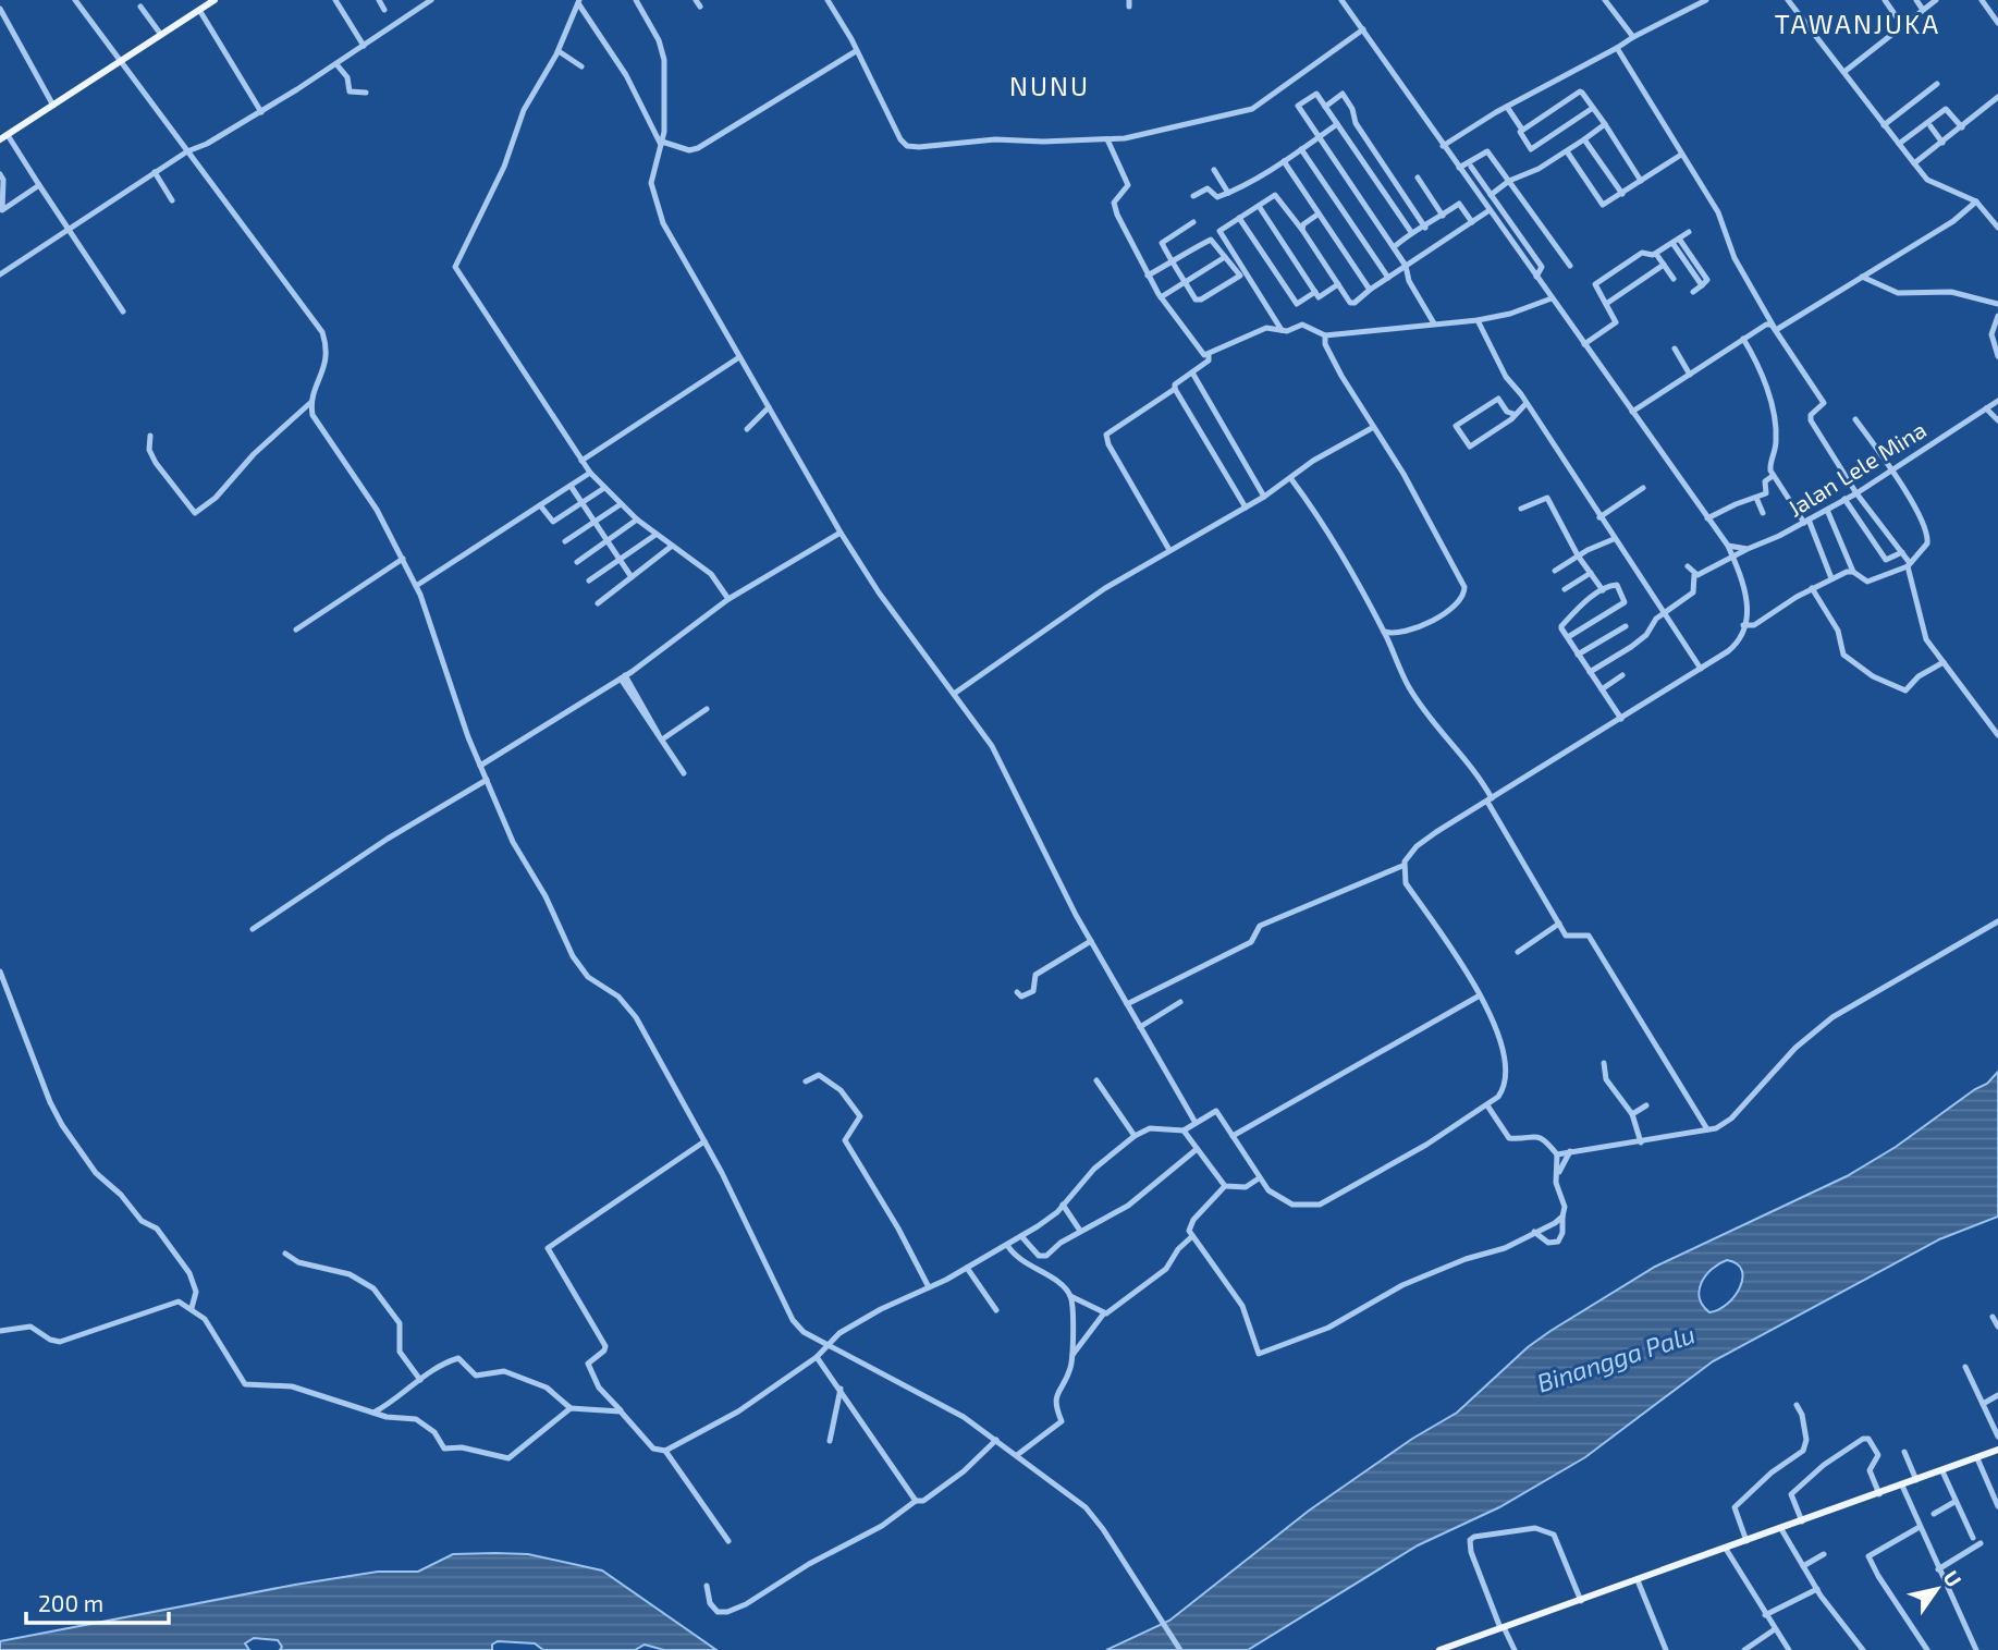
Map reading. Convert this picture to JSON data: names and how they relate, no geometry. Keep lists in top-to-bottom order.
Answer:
{
  "streets": {
    "street": ["Jalan Lele Mina"]
  },
  "districts": ["TAWANJUKA", "NUNU"],
  "water": ["Binangga Palu"],
  "scale_bar": "200 m",
  "north": "top right"
}
